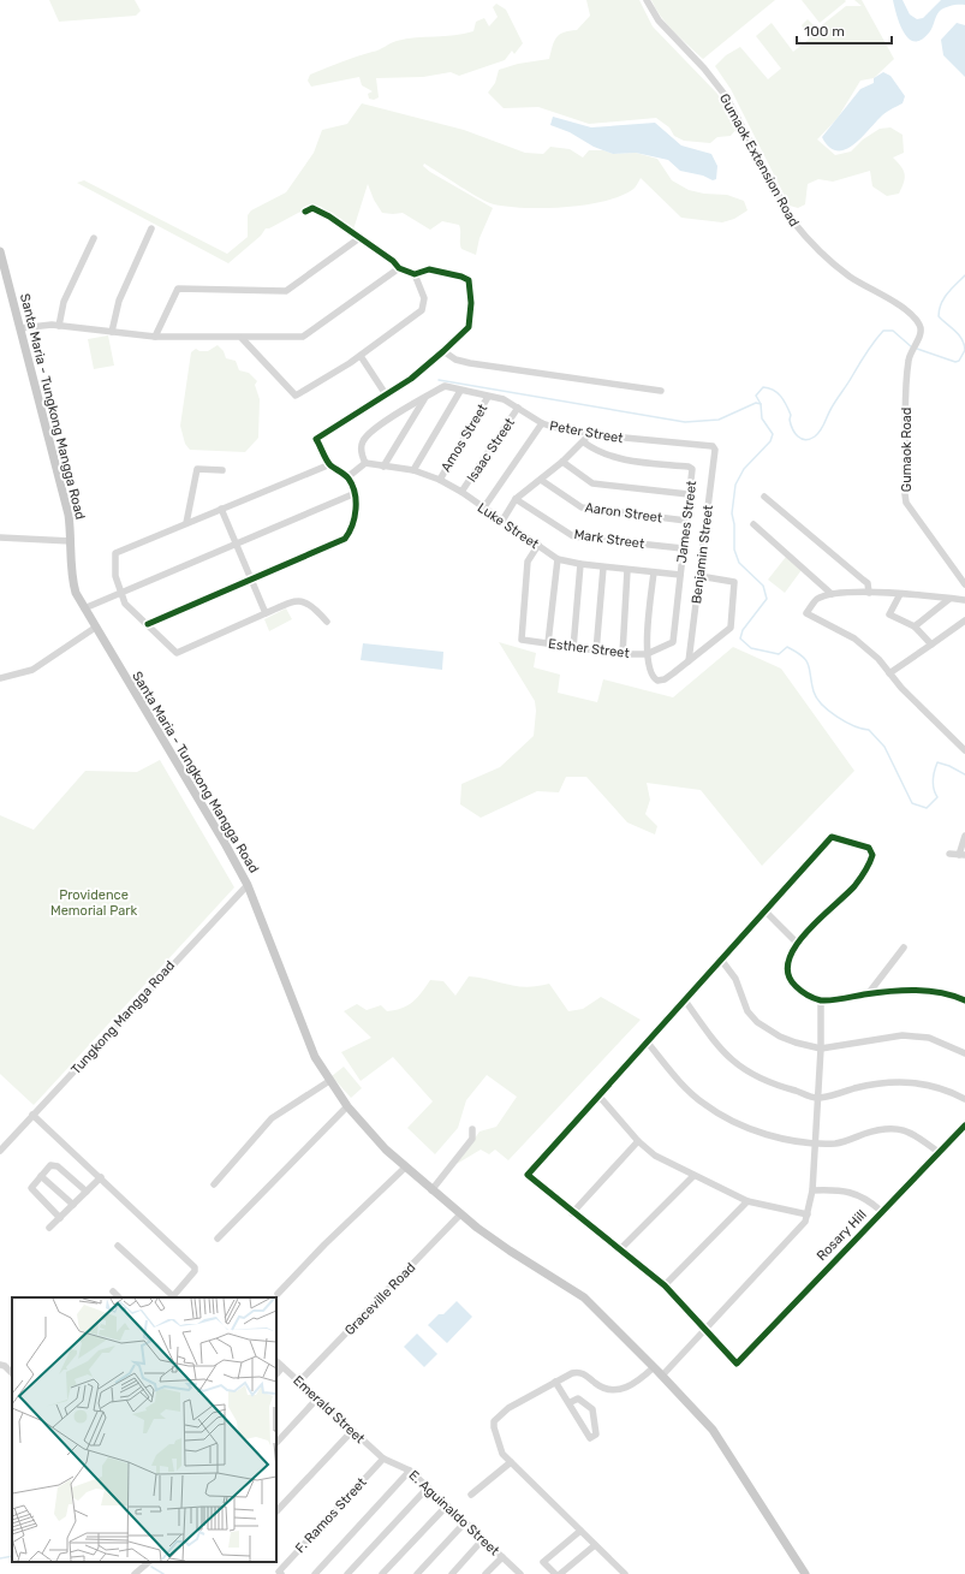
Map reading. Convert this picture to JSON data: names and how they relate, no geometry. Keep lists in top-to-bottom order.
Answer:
{
  "streets": {
    "main road": ["Santa Maria - Tungkong Mangga Road"],
    "street": [
      "Gumaok Extension Road",
      "Peter Street",
      "Amos Street",
      "Isaac Street",
      "Gumaok Road",
      "Aaron Street",
      "James Street",
      "Luke Street",
      "Mark Street",
      "Benjamin Street",
      "Esther Street",
      "Tungkong Mangga Road",
      "Rosary Hill",
      "Graceville Road",
      "Emerald Street",
      "E. Aguinaldo Street",
      "F. Ramos Street"
    ]
  },
  "crossings": [
    ["Gumaok Extension Road", "Gumaok Road"],
    ["Santa Maria - Tungkong Mangga Road", "Tungkong Mangga Road"],
    ["Santa Maria - Tungkong Mangga Road", "Graceville Road"],
    ["Peter Street", "Amos Street"],
    ["Peter Street", "Isaac Street"],
    ["Peter Street", "Luke Street"],
    ["Peter Street", "Benjamin Street"],
    ["Amos Street", "Luke Street"],
    ["Isaac Street", "Luke Street"],
    ["Aaron Street", "James Street"],
    ["James Street", "Luke Street"],
    ["James Street", "Mark Street"],
    ["James Street", "Esther Street"],
    ["Luke Street", "Esther Street"],
    ["Graceville Road", "Emerald Street"],
    ["Emerald Street", "E. Aguinaldo Street"],
    ["Emerald Street", "F. Ramos Street"],
    ["E. Aguinaldo Street", "F. Ramos Street"]
  ],
  "parks": ["Providence Memorial Park"],
  "scale_bar": "100 m"
}
